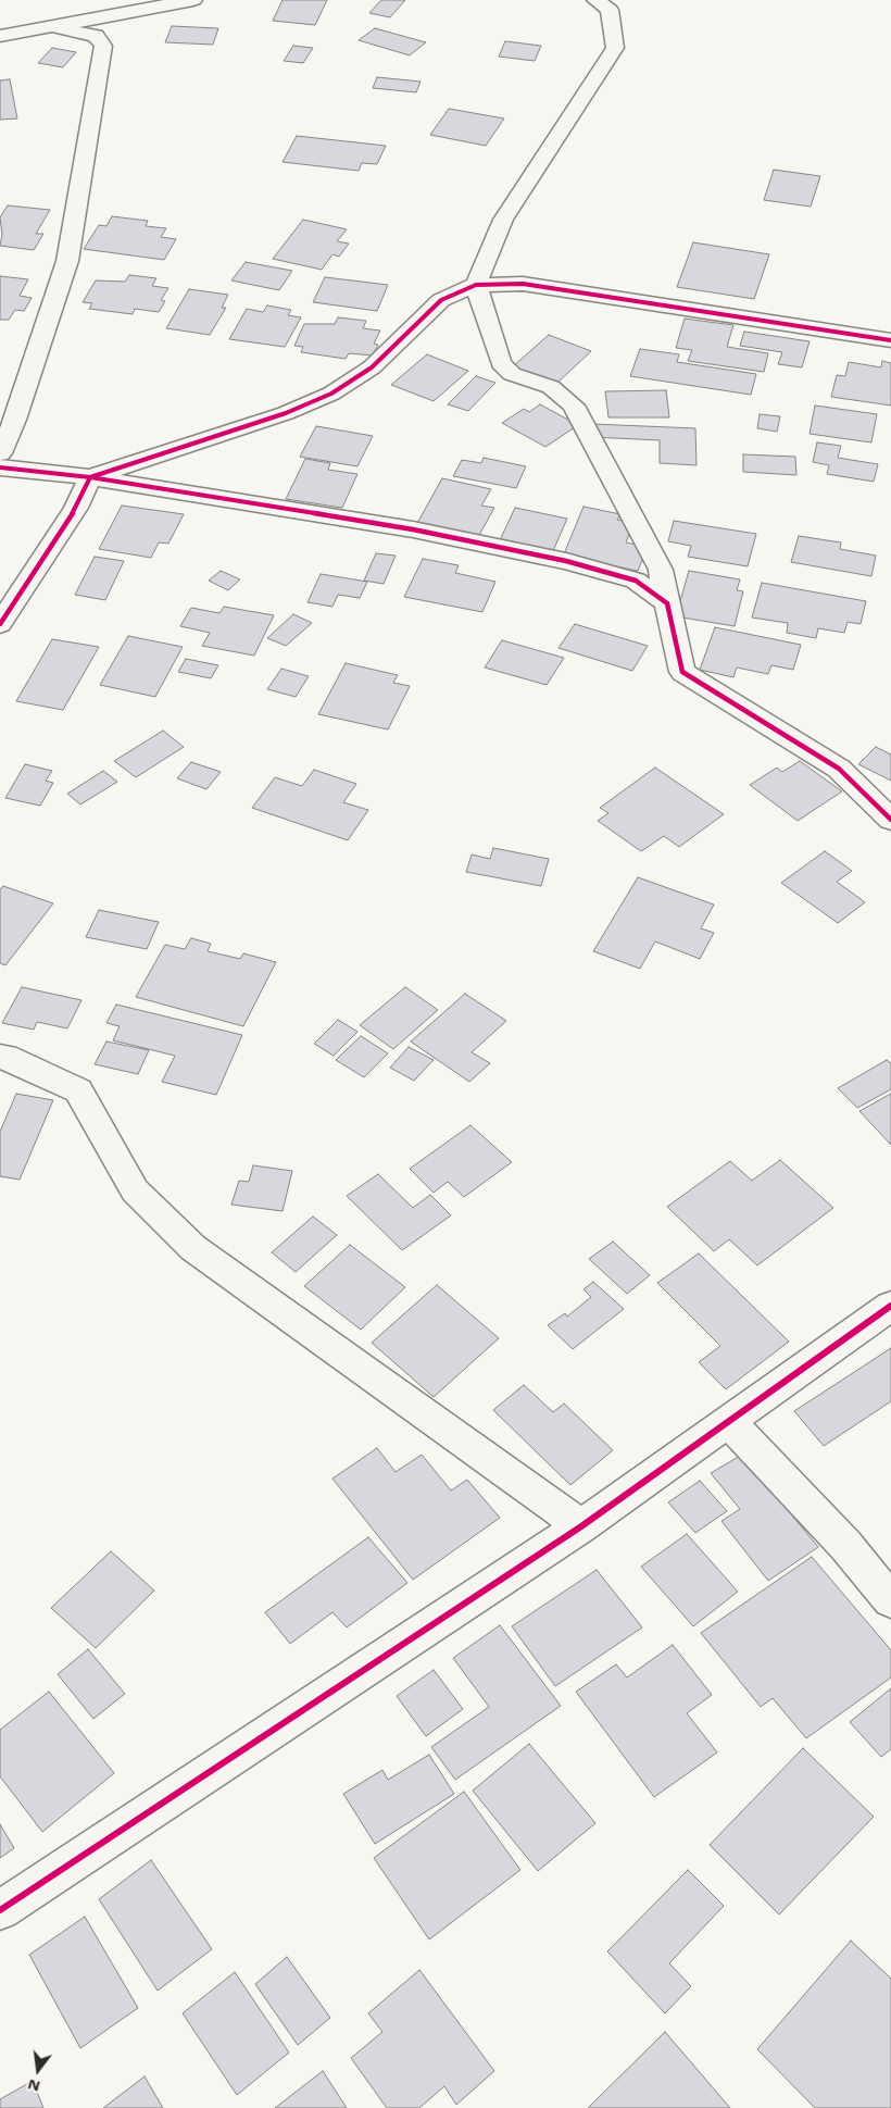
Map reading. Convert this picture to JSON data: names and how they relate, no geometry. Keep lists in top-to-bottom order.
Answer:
{
  "north": "bottom"
}
